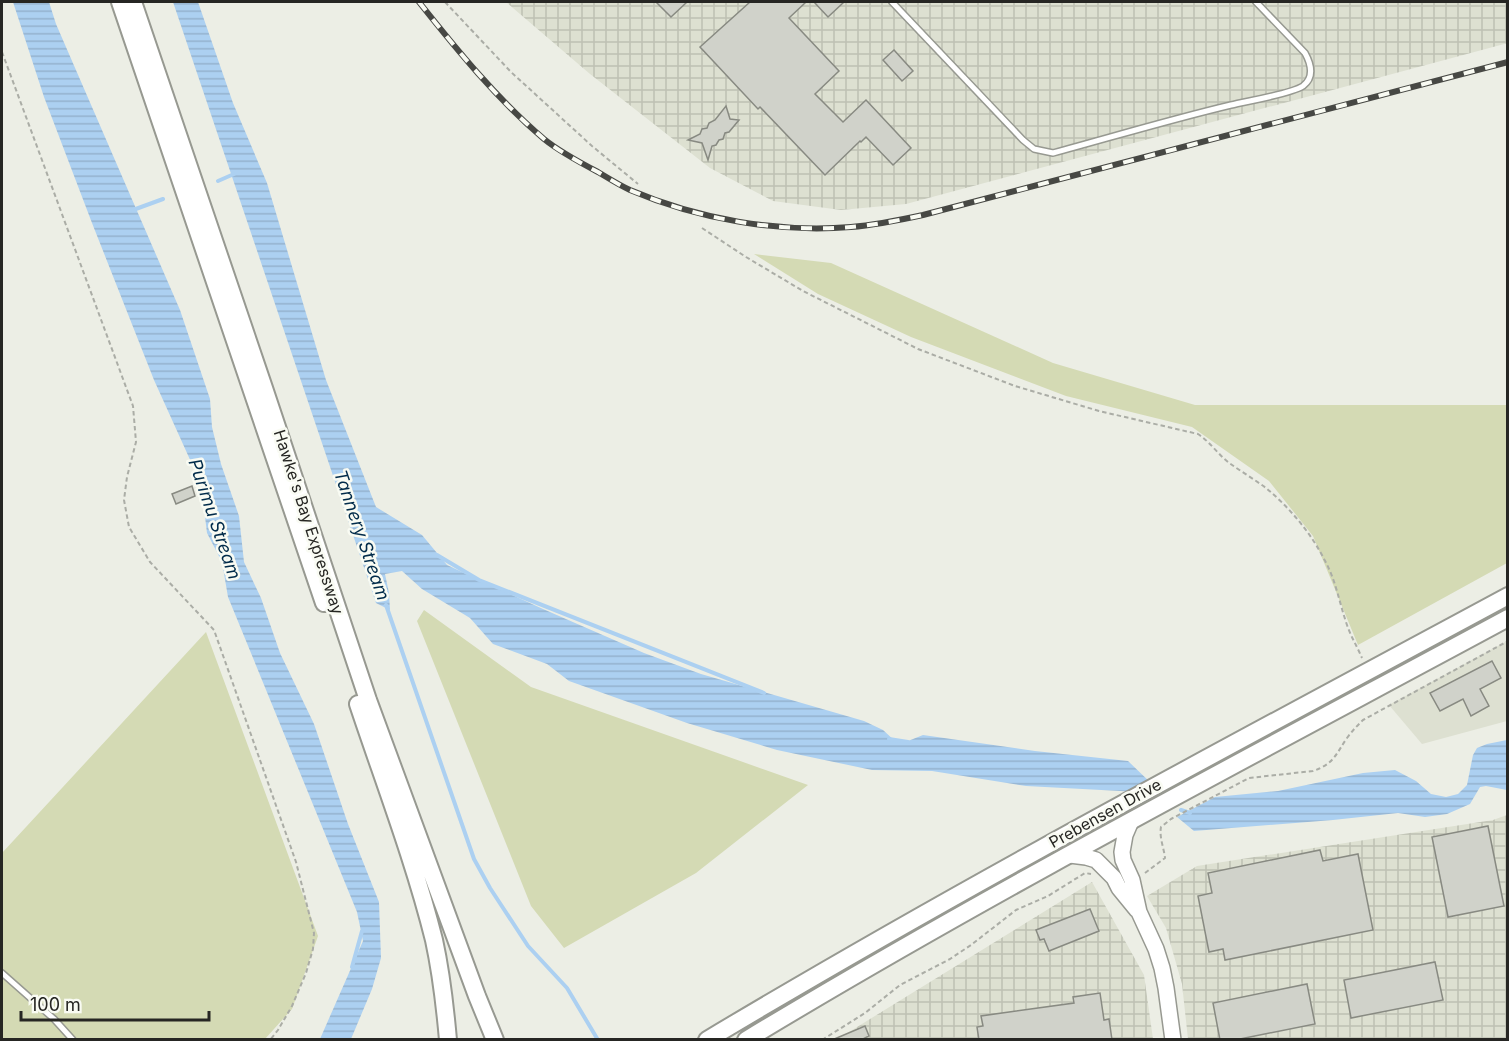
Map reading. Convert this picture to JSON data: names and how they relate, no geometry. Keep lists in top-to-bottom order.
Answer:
{
  "streets": {
    "main road": ["Hawke's Bay Expressway", "Prebensen Drive"]
  },
  "water": ["Purimu Stream", "Tannery Stream"],
  "scale_bar": "100 m"
}
